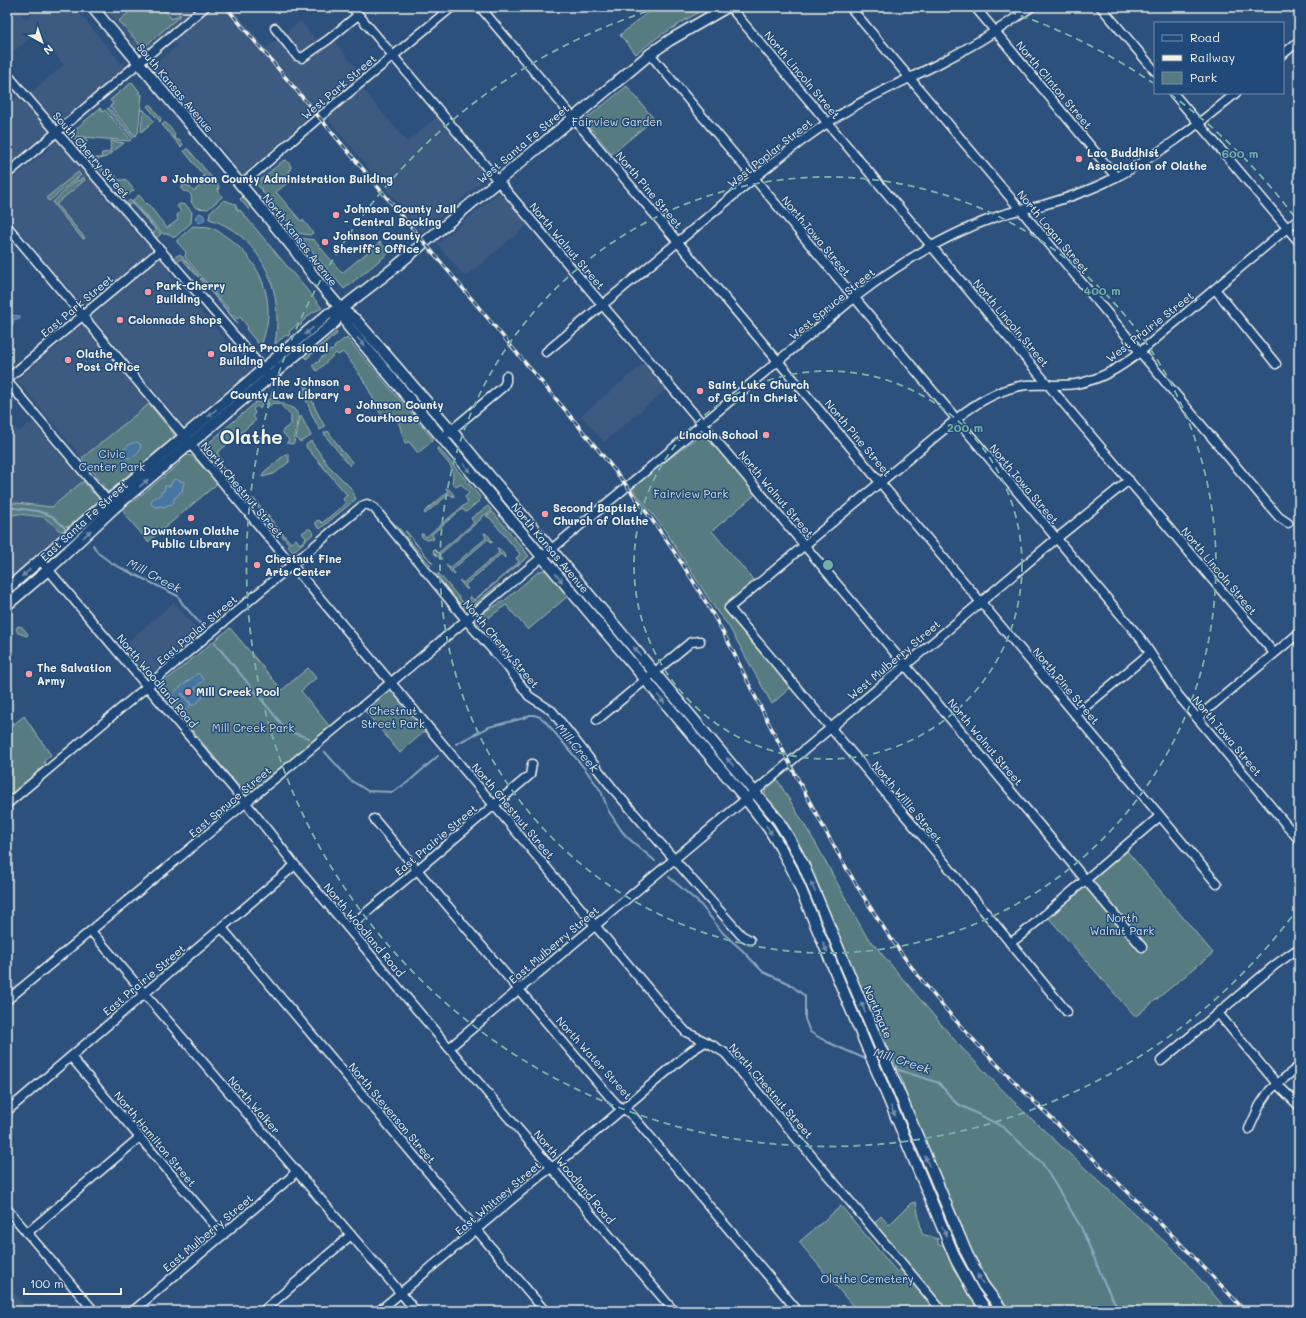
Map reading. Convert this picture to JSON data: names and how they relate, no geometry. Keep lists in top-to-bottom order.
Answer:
{
  "streets": {
    "main road": [
      "South Kansas Avenue",
      "West Santa Fe Street",
      "North Kansas Avenue",
      "East Santa Fe Street",
      "Northgate"
    ],
    "street": [
      "North Lincoln Street",
      "North Clinton Street",
      "West Park Street",
      "West Poplar Street",
      "South Cherry Street",
      "North Pine Street",
      "North Logan Street",
      "North Iowa Street",
      "North Walnut Street",
      "West Spruce Street",
      "East Park Street",
      "West Prairie Street",
      "North Chestnut Street",
      "East Poplar Street",
      "North Cherry Street",
      "West Mulberry Street",
      "North Woodland Road",
      "East Spruce Street",
      "North Willie Street",
      "East Prairie Street",
      "East Mulberry Street",
      "North Water Street",
      "North Walker",
      "North Stevenson Street",
      "North Hamilton Street",
      "East Whitney Street"
    ]
  },
  "crossings": [
    ["North Lincoln Street", "West Santa Fe Street"],
    ["North Lincoln Street", "West Poplar Street"],
    ["North Lincoln Street", "West Spruce Street"],
    ["North Lincoln Street", "West Prairie Street"],
    ["North Lincoln Street", "West Mulberry Street"],
    ["North Clinton Street", "West Poplar Street"],
    ["North Clinton Street", "West Spruce Street"],
    ["West Park Street", "South Kansas Avenue"],
    ["West Park Street", "North Kansas Avenue"],
    ["West Park Street", "North Walnut Street"],
    ["South Kansas Avenue", "North Kansas Avenue"],
    ["West Santa Fe Street", "North Pine Street"],
    ["West Santa Fe Street", "North Iowa Street"],
    ["West Santa Fe Street", "North Kansas Avenue"],
    ["West Santa Fe Street", "North Walnut Street"],
    ["West Santa Fe Street", "East Santa Fe Street"],
    ["West Poplar Street", "North Pine Street"],
    ["West Poplar Street", "North Logan Street"],
    ["West Poplar Street", "North Iowa Street"],
    ["West Poplar Street", "North Walnut Street"],
    ["South Cherry Street", "East Park Street"],
    ["North Pine Street", "West Spruce Street"],
    ["North Pine Street", "West Prairie Street"],
    ["North Pine Street", "West Mulberry Street"],
    ["North Logan Street", "West Spruce Street"],
    ["North Logan Street", "West Prairie Street"],
    ["North Iowa Street", "West Spruce Street"],
    ["North Iowa Street", "West Prairie Street"],
    ["North Iowa Street", "West Mulberry Street"],
    ["North Kansas Avenue", "West Spruce Street"],
    ["North Kansas Avenue", "West Mulberry Street"],
    ["North Kansas Avenue", "Northgate"],
    ["North Walnut Street", "West Spruce Street"],
    ["North Walnut Street", "West Prairie Street"],
    ["North Walnut Street", "West Mulberry Street"],
    ["West Spruce Street", "North Cherry Street"],
    ["West Spruce Street", "East Spruce Street"],
    ["East Park Street", "North Chestnut Street"],
    ["West Prairie Street", "North Willie Street"],
    ["North Chestnut Street", "East Santa Fe Street"],
    ["North Chestnut Street", "East Poplar Street"],
    ["North Chestnut Street", "East Spruce Street"],
    ["North Chestnut Street", "East Prairie Street"],
    ["North Chestnut Street", "East Mulberry Street"],
    ["North Chestnut Street", "East Whitney Street"],
    ["East Santa Fe Street", "North Woodland Road"],
    ["East Poplar Street", "North Cherry Street"],
    ["East Poplar Street", "North Woodland Road"],
    ["North Cherry Street", "West Mulberry Street"],
    ["North Cherry Street", "East Spruce Street"],
    ["North Cherry Street", "East Mulberry Street"],
    ["West Mulberry Street", "North Willie Street"],
    ["West Mulberry Street", "East Mulberry Street"],
    ["West Mulberry Street", "Northgate"],
    ["North Woodland Road", "East Spruce Street"],
    ["North Woodland Road", "East Prairie Street"],
    ["North Woodland Road", "East Mulberry Street"],
    ["North Woodland Road", "East Whitney Street"],
    ["East Spruce Street", "North Walker"],
    ["East Prairie Street", "North Water Street"],
    ["East Prairie Street", "North Walker"],
    ["East Prairie Street", "North Stevenson Street"],
    ["East Prairie Street", "North Hamilton Street"],
    ["East Mulberry Street", "North Water Street"],
    ["East Mulberry Street", "North Walker"],
    ["East Mulberry Street", "North Hamilton Street"],
    ["North Water Street", "East Whitney Street"],
    ["North Walker", "East Whitney Street"],
    ["North Stevenson Street", "East Whitney Street"]
  ],
  "districts": ["Olathe"],
  "water": ["Mill Creek"],
  "parks": [
    "Fairview Garden",
    "Civic Center Park",
    "Fairview Park",
    "Chestnut Street Park",
    "Mill Creek Park",
    "North Walnut Park",
    "Olathe Cemetery"
  ],
  "places": [
    "Lao Buddhist Association of Olathe",
    "Johnson County Administration Building",
    "Johnson County Jail - Central Booking",
    "Johnson County Sheriff's Office",
    "Park-Cherry Building",
    "Colonnade Shops",
    "Olathe Professional Building",
    "Olathe Post Office",
    "The Johnson County Law Library",
    "Saint Luke Church of God in Christ",
    "Johnson County Courthouse",
    "Lincoln School",
    "Second Baptist Church of Olathe",
    "Downtown Olathe Public Library",
    "Chestnut Fine Arts Center",
    "The Salvation Army",
    "Mill Creek Pool"
  ],
  "legend": ["Road", "Railway", "Park"],
  "scale_bar": "100 m",
  "north": "bottom right",
  "rings": ["600 m", "400 m", "200 m"]
}
